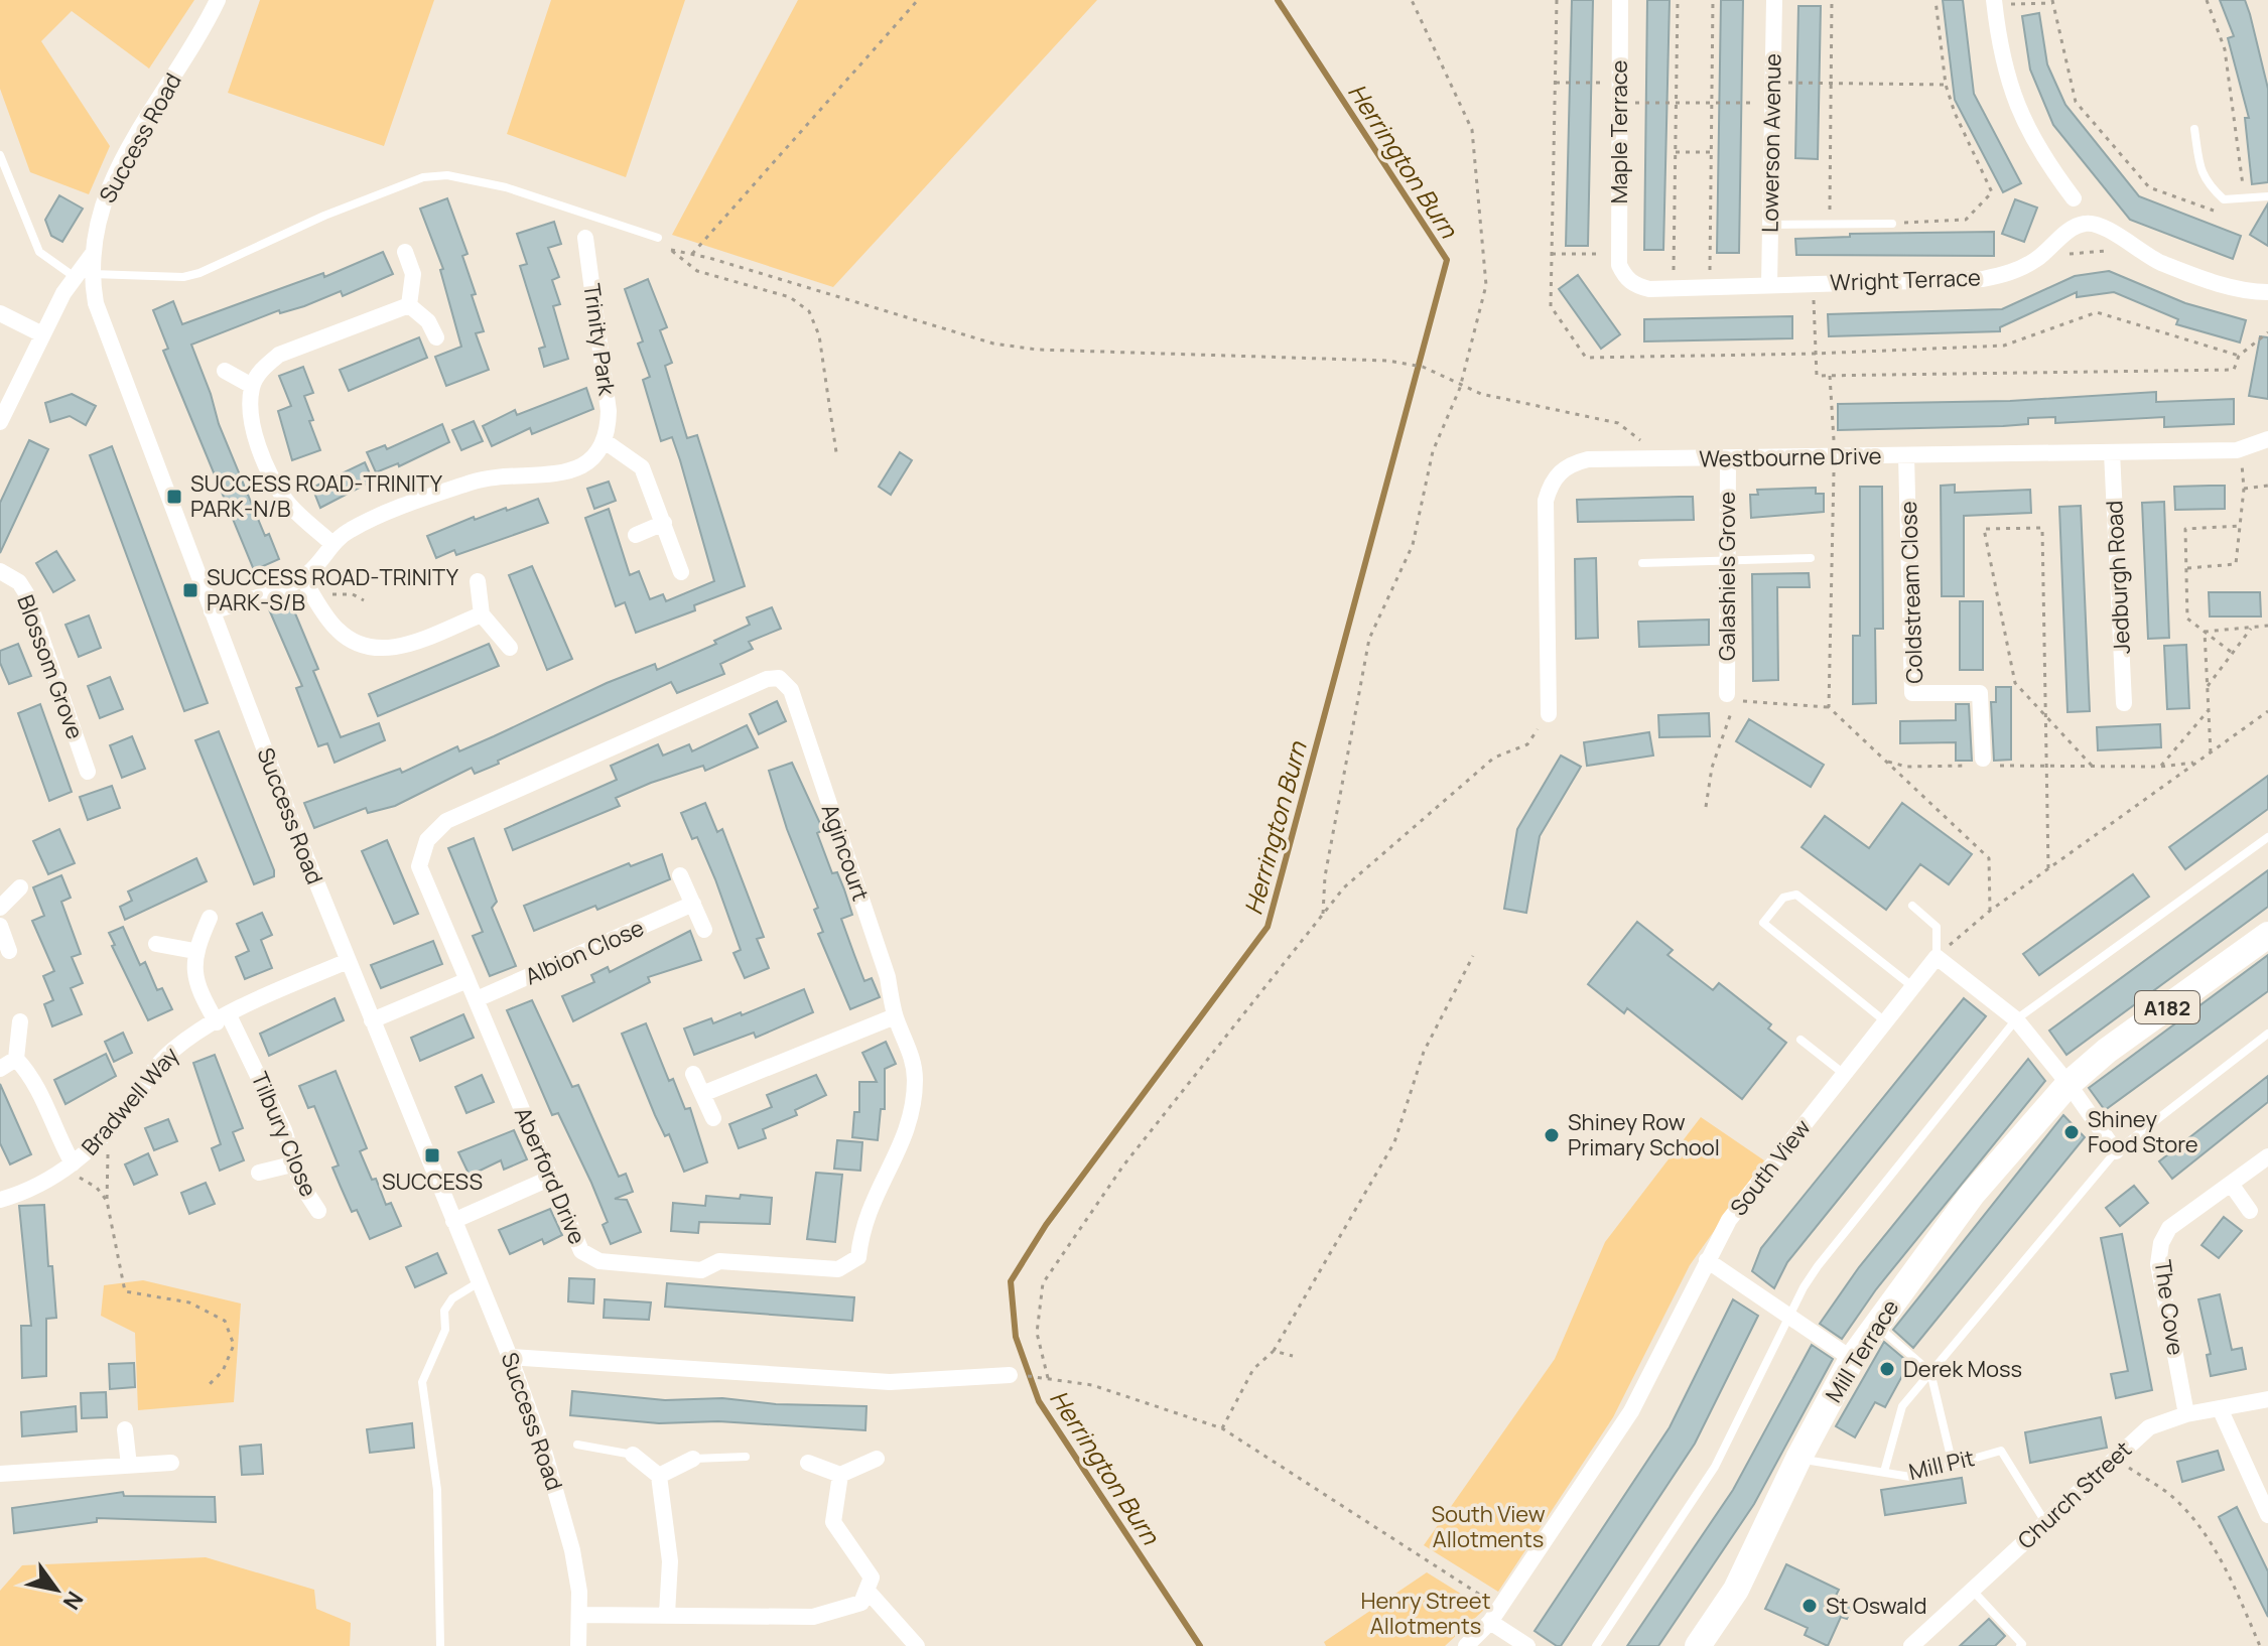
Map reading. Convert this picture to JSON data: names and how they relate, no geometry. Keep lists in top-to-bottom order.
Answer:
{
  "streets": {
    "main road": ["A182", "Mill Terrace"],
    "street": [
      "Maple Terrace",
      "Success Road",
      "Lowerson Avenue",
      "Wright Terrace",
      "Trinity Park",
      "Westbourne Drive",
      "Galashiels Grove",
      "Jedburgh Road",
      "Coldstream Close",
      "Blossom Grove",
      "Agincourt",
      "Albion Close",
      "Bradwell Way",
      "Tilbury Close",
      "South View",
      "Aberford Drive",
      "The Cove",
      "Church Street"
    ],
    "lane": ["Mill Pit"]
  },
  "crossings": [
    ["Maple Terrace", "Wright Terrace"],
    ["Success Road", "Bradwell Way"],
    ["Lowerson Avenue", "Wright Terrace"],
    ["Westbourne Drive", "Galashiels Grove"],
    ["Westbourne Drive", "Jedburgh Road"],
    ["Westbourne Drive", "Coldstream Close"],
    ["Agincourt", "Aberford Drive"],
    ["Albion Close", "Aberford Drive"],
    ["A182", "Mill Terrace"],
    ["Bradwell Way", "Tilbury Close"],
    ["The Cove", "Church Street"],
    ["Mill Terrace", "Mill Pit"],
    ["Mill Pit", "Church Street"]
  ],
  "water": ["Herrington Burn"],
  "parks": ["South View Allotments", "Henry Street Allotments"],
  "places": {
    "transit": ["SUCCESS ROAD-TRINITY PARK-N/B", "SUCCESS ROAD-TRINITY PARK-S/B", "SUCCESS"],
    "other": [
      "Shiney Food Store",
      "Shiney Row Primary School",
      "Derek Moss",
      "St Oswald"
    ]
  },
  "north": "bottom right"
}
